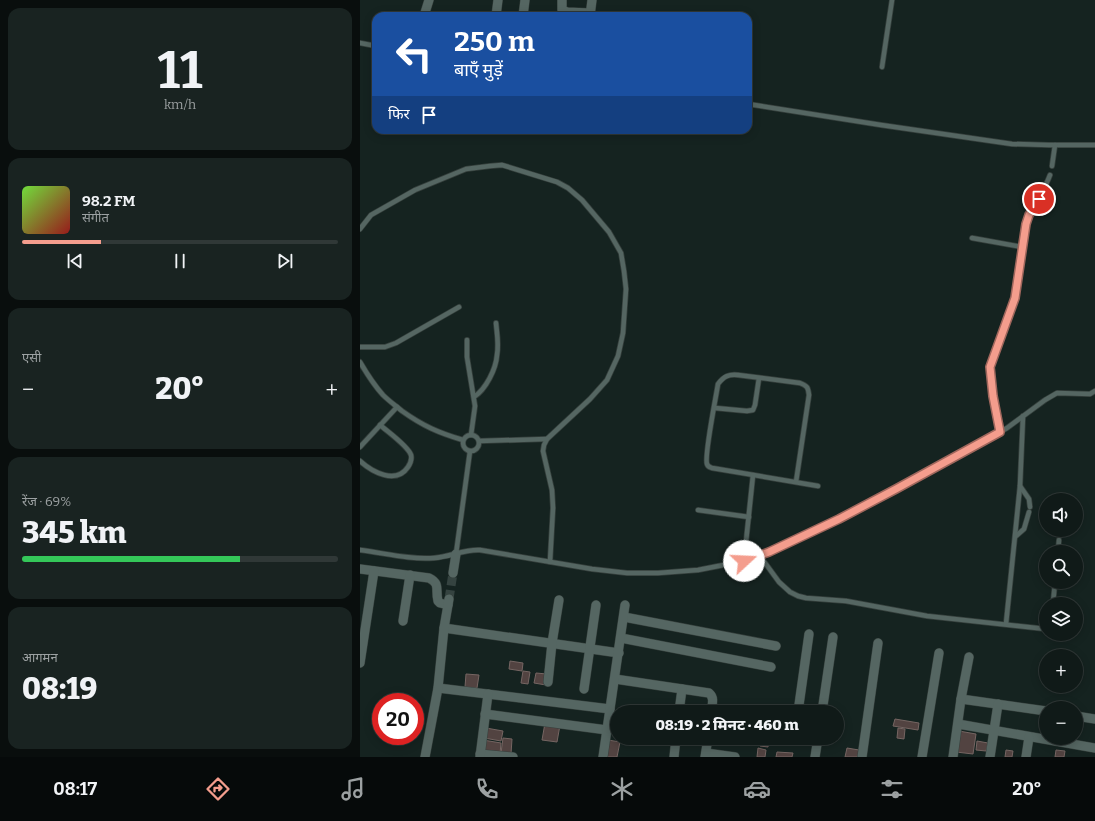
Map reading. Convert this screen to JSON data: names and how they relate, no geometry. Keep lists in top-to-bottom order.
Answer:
{
  "page": {
    "tile": [
      ["11", "km/h"],
      "एसी",
      ["रेंज · 69%", "345 km"],
      ["आगमन", "08:19"]
    ],
    "turn": ["250 m", "बाएँ मुड़ें"],
    "then": "फिर",
    "song": ["98.2 FM", "संगीत"],
    "heat": ["−", "20°", "+"],
    "map_buttons": ["+", "−"],
    "limit": "20",
    "trip": "08:19 · 2 मिनट · 460 m",
    "tabs": ["08:17", "20°"]
  }
}
